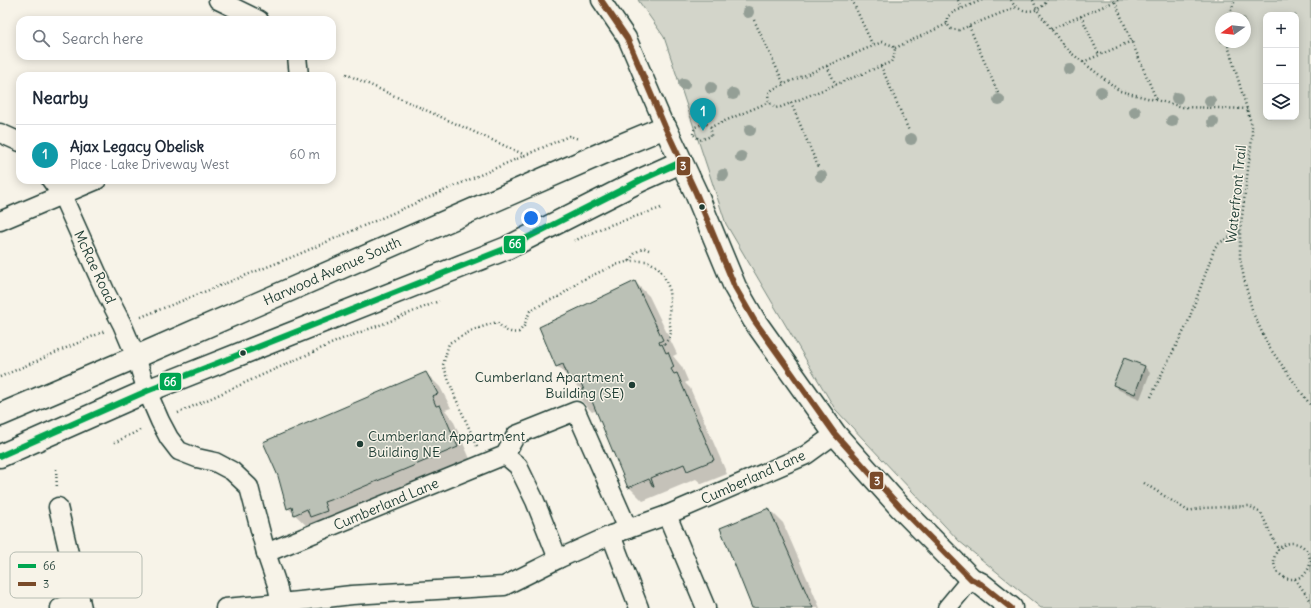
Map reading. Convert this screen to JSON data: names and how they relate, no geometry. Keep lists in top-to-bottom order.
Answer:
{
  "streets": {
    "main road": ["Harwood Avenue South"],
    "street": ["McRae Road", "Cumberland Lane"],
    "path": ["Waterfront Trail"]
  },
  "crossings": [
    ["McRae Road", "Harwood Avenue South"]
  ],
  "places": ["Cumberland Apartment Building (SE)", "Cumberland Appartment Building NE"],
  "lines": ["transit line 3", "transit line 66"],
  "legend": ["66", "3"],
  "north": "left",
  "page": {
    "map_buttons": ["+", "−"],
    "search": "Search here",
    "heading": "Nearby",
    "pins": "1",
    "list": [
      {
        "mark": "1",
        "name": "Ajax Legacy Obelisk",
        "note": "Place · Lake Driveway West",
        "value": "60 m"
      }
    ]
  }
}
